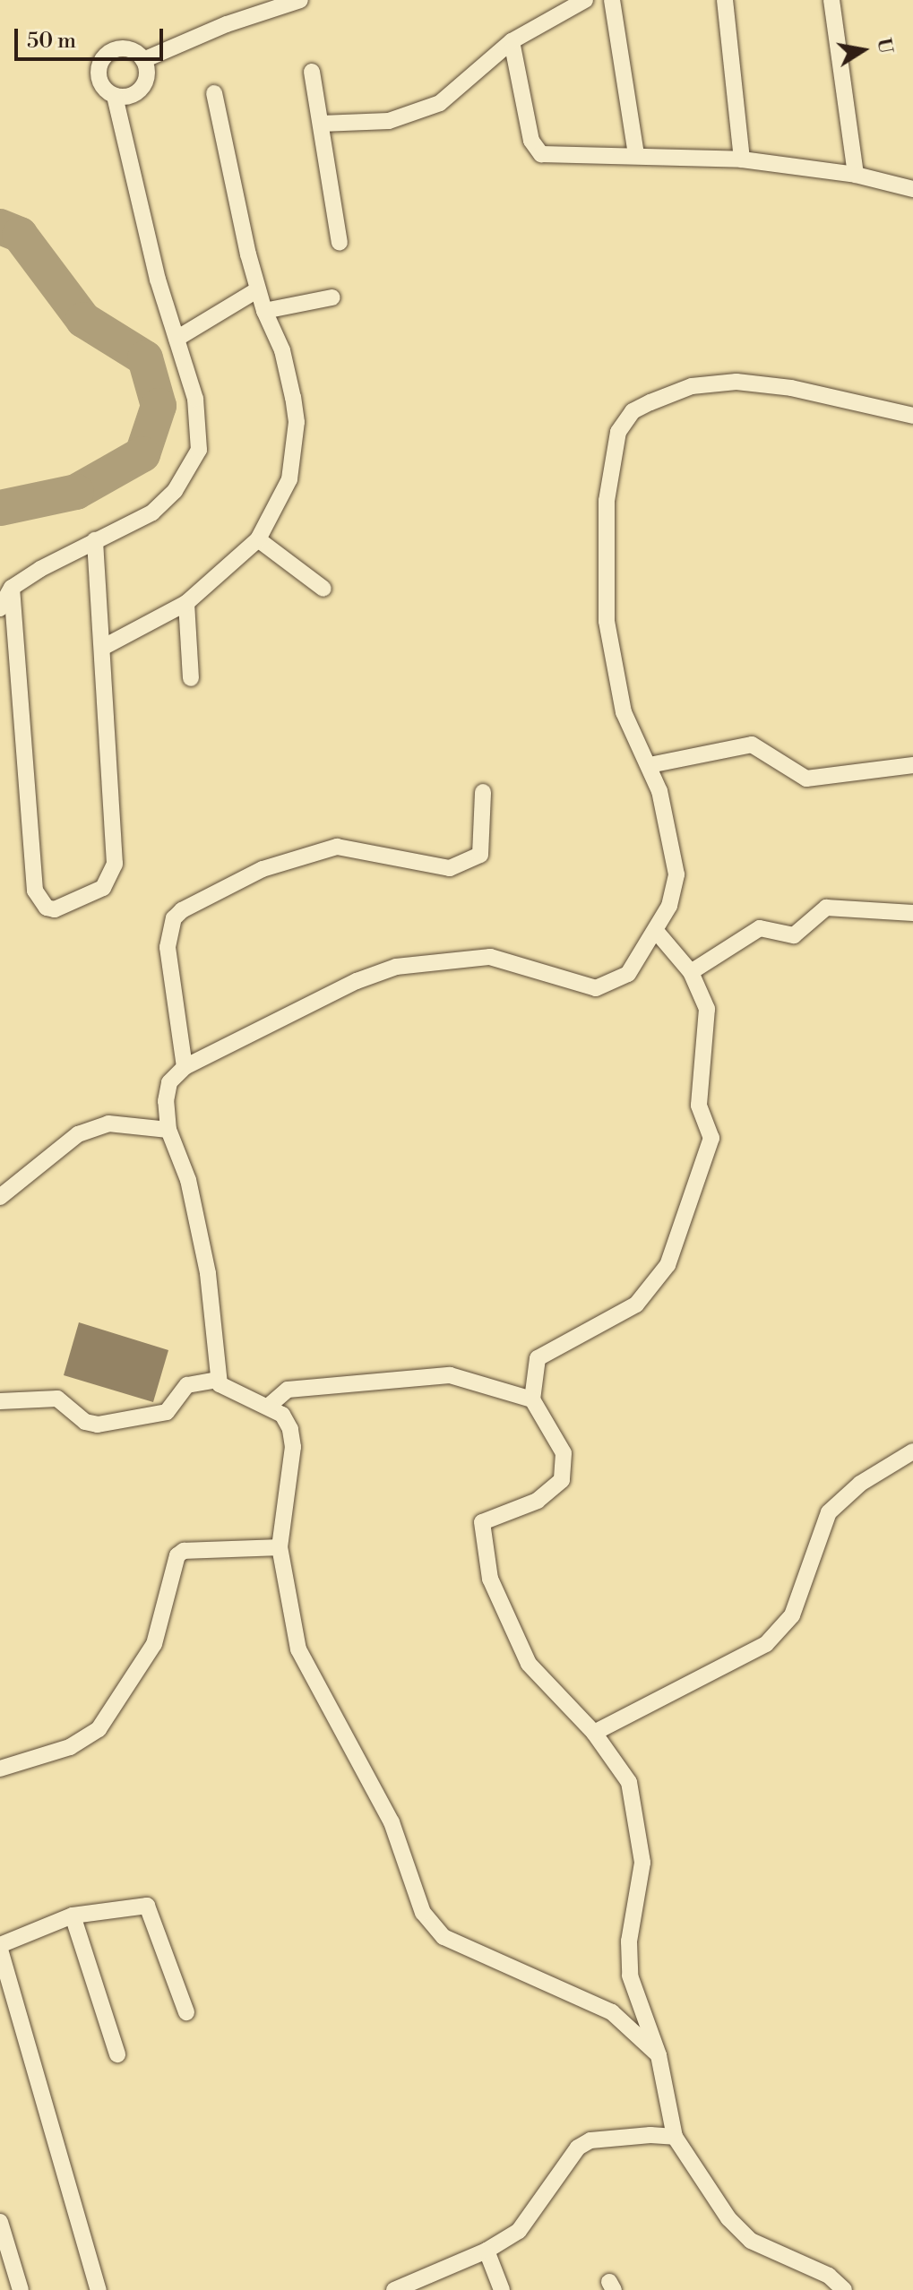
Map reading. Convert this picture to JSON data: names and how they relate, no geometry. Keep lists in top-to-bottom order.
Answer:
{
  "scale_bar": "50 m",
  "north": "right"
}
